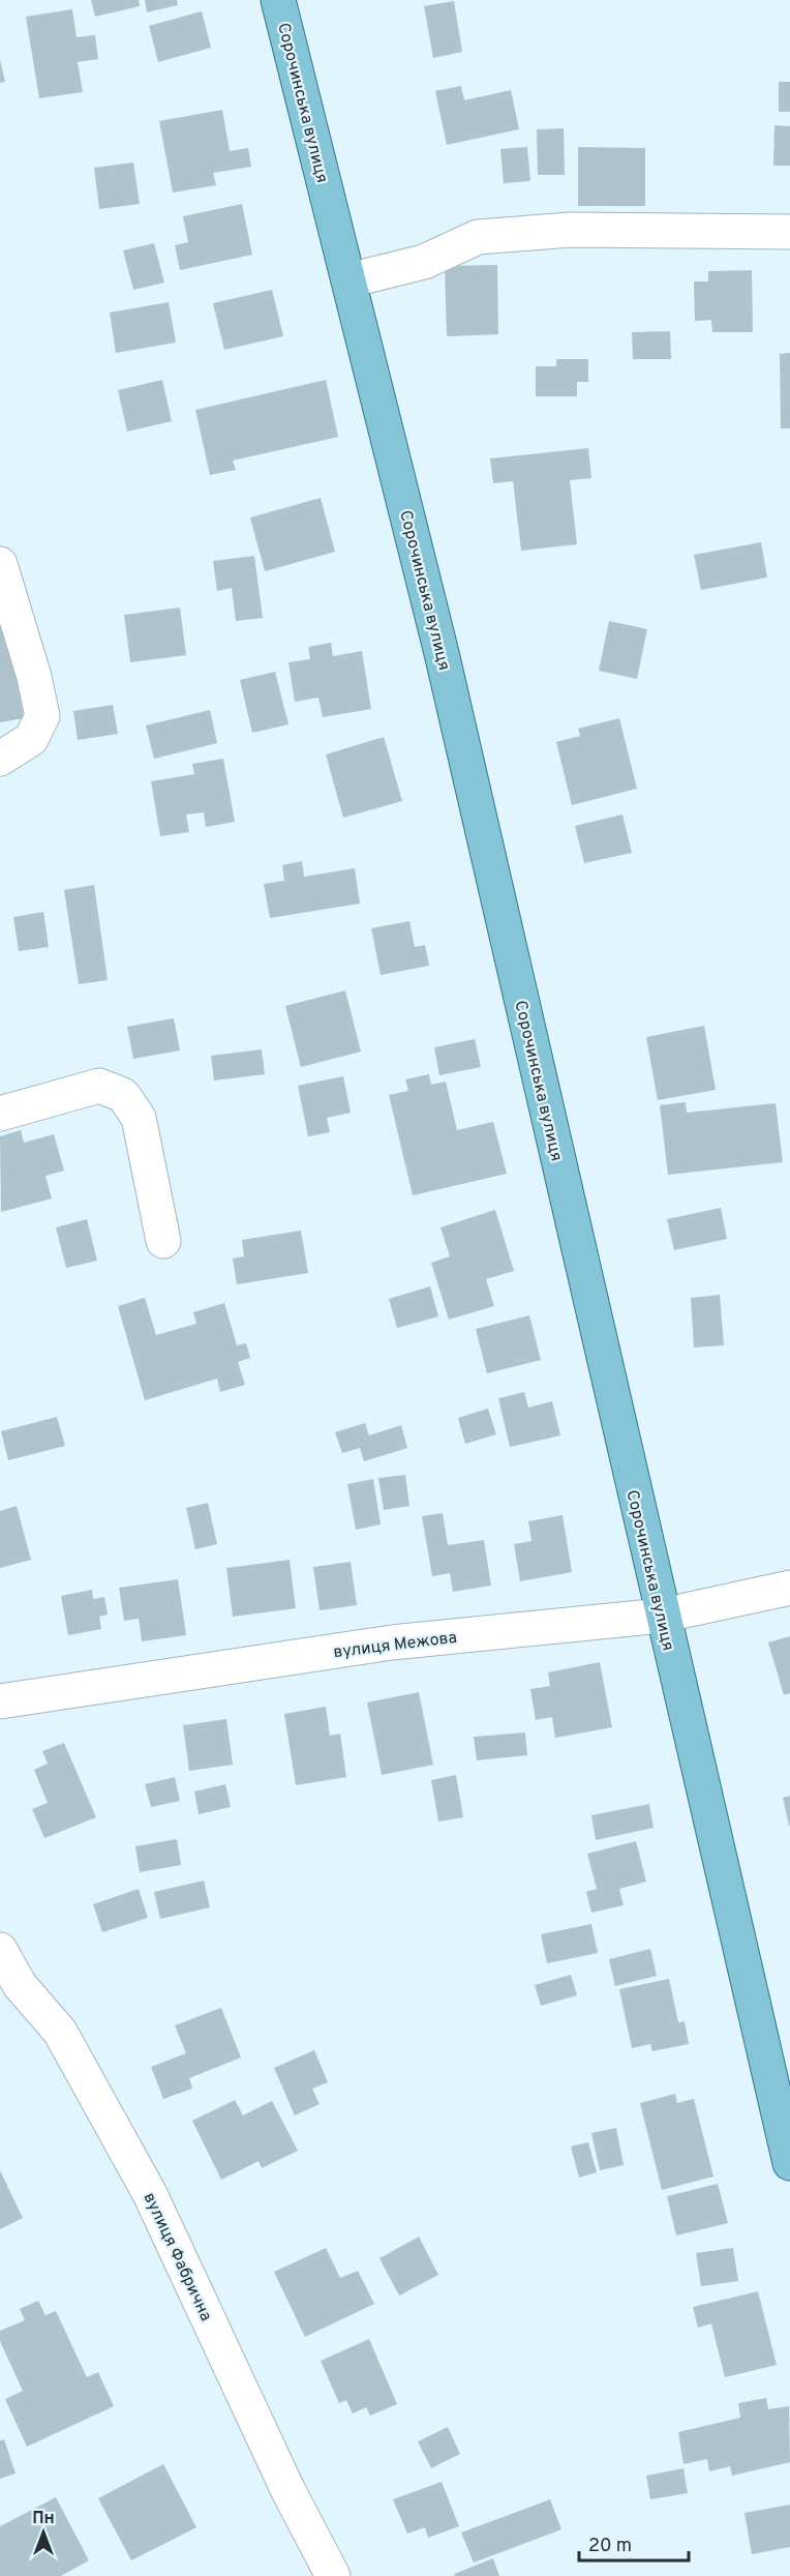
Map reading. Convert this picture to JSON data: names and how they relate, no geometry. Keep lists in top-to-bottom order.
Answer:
{
  "streets": {
    "main road": ["Сорочинська вулиця"],
    "street": ["вулиця Межова", "вулиця Фабрична"]
  },
  "crossings": [
    ["Сорочинська вулиця", "вулиця Межова"]
  ],
  "scale_bar": "20 m",
  "north": "top"
}
